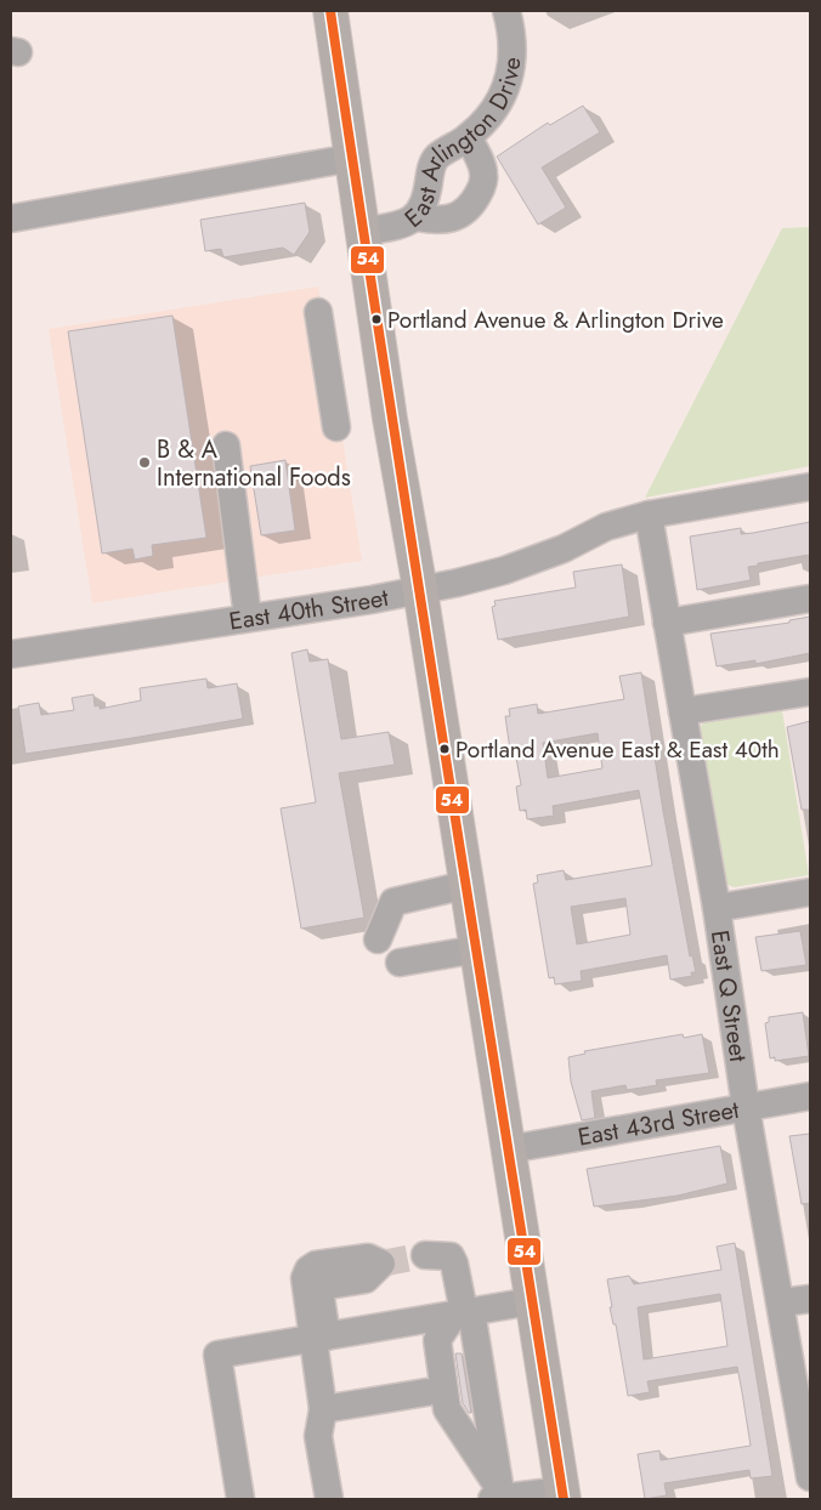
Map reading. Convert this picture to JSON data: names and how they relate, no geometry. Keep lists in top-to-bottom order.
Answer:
{
  "streets": {
    "street": [
      "East Arlington Drive",
      "East 40th Street",
      "East Q Street",
      "East 43rd Street"
    ]
  },
  "crossings": [
    ["East 40th Street", "East Q Street"],
    ["East Q Street", "East 43rd Street"]
  ],
  "places": ["Portland Avenue & Arlington Drive", "B & A International Foods", "Portland Avenue East & East 40th"],
  "lines": ["transit line 54"]
}
